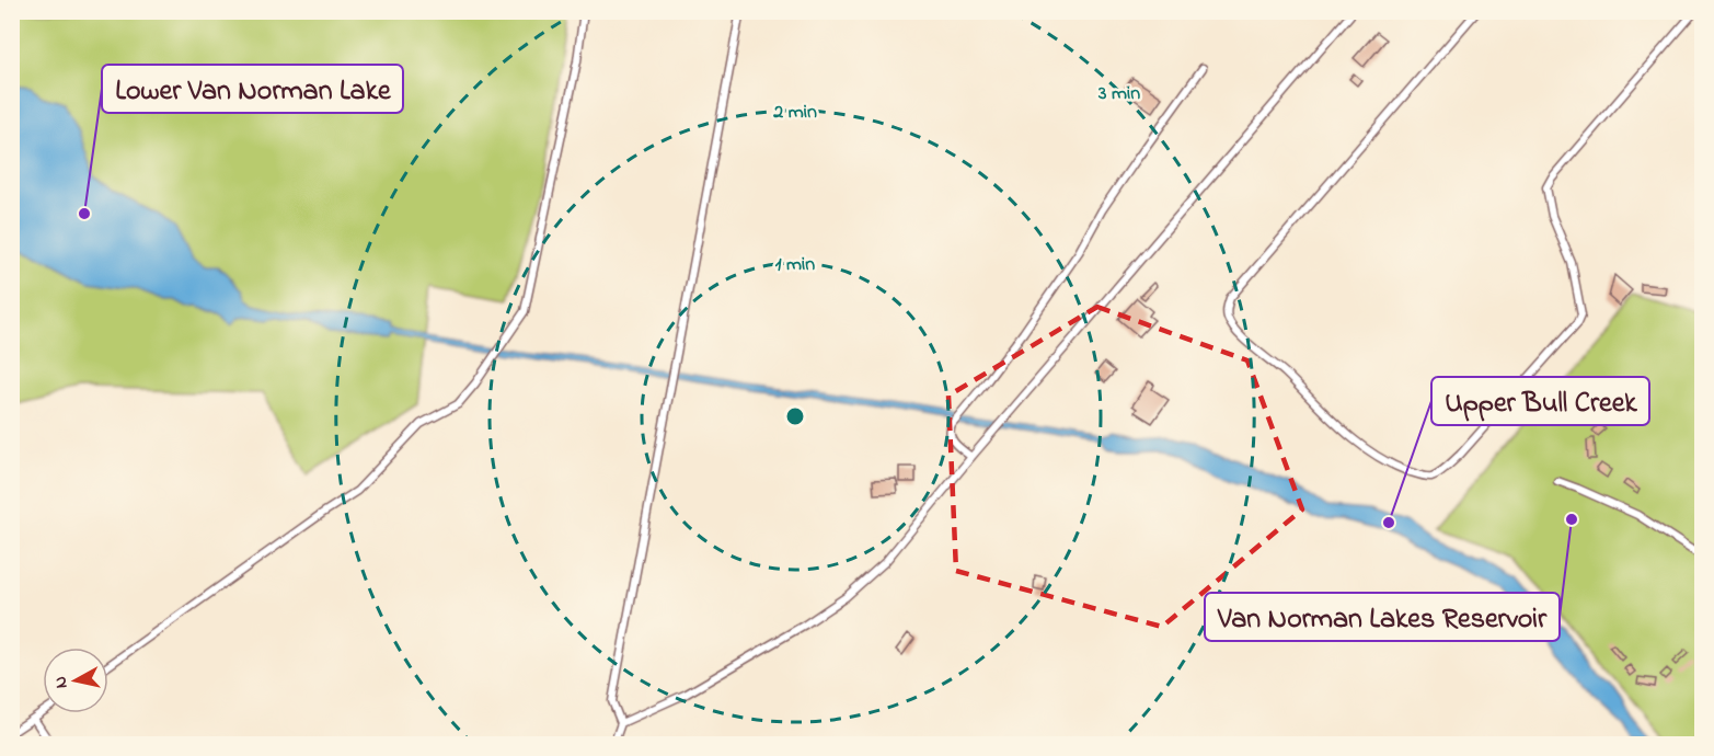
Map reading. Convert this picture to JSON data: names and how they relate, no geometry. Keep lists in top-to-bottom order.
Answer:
{
  "places": ["Lower Van Norman Lake", "Van Norman Lakes Reservoir", "Upper Bull Creek"],
  "north": "left",
  "rings": ["3 min", "2 min", "1 min"]
}
